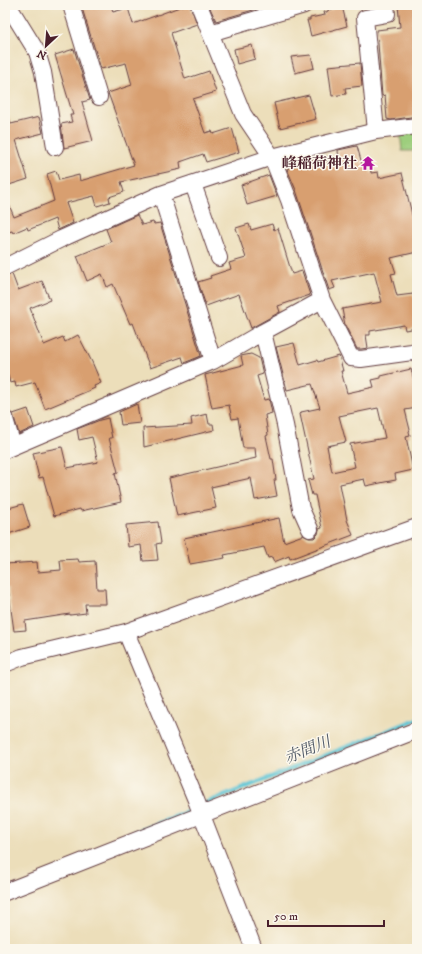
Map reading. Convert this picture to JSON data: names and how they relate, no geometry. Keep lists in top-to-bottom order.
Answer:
{
  "water": ["赤間川"],
  "places": {
    "temple": ["峰稲荷神社"]
  },
  "scale_bar": "50 m",
  "north": "bottom left"
}
